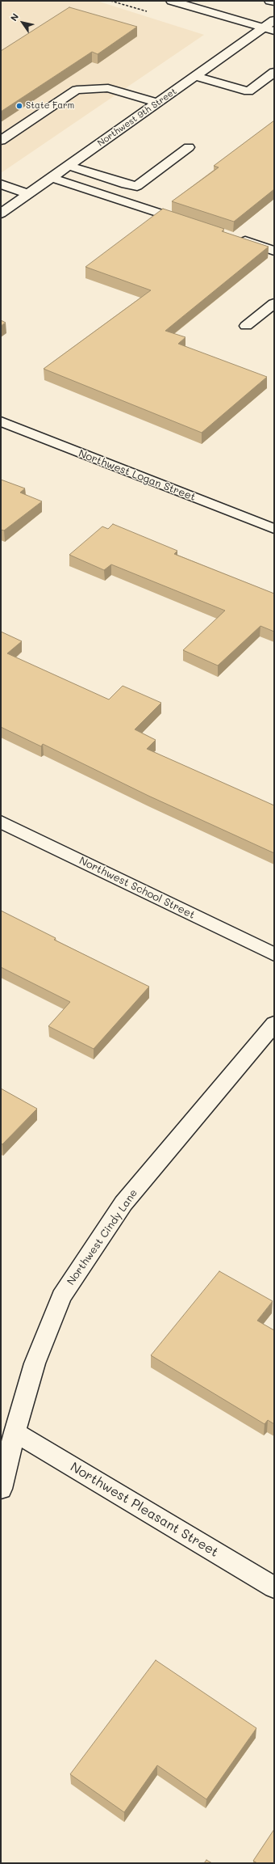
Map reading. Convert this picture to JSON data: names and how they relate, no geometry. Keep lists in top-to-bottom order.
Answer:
{
  "streets": {
    "street": [
      "Northwest 9th Street",
      "Northwest Logan Street",
      "Northwest School Street",
      "Northwest Cindy Lane",
      "Northwest Pleasant Street"
    ]
  },
  "crossings": [
    ["Northwest Cindy Lane", "Northwest Pleasant Street"]
  ],
  "places": ["State Farm"],
  "north": "top left"
}
